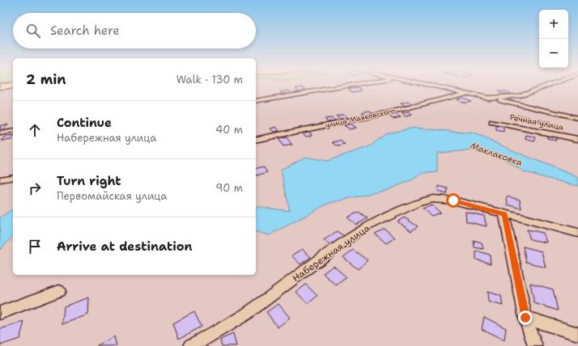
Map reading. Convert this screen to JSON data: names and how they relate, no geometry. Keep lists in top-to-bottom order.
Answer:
{
  "streets": {
    "street": ["улица Маяковского", "Речная улица", "Набережная улица"]
  },
  "water": ["Маклаковка"],
  "page": {
    "map_buttons": ["+", "−"],
    "search": "Search here",
    "heading": ["2 min", "Walk · 130 m"],
    "list": [
      ["Continue", "Набережная улица", "40 m"],
      ["Turn right", "Первомайская улица", "90 m"],
      "Arrive at destination"
    ]
  }
}
